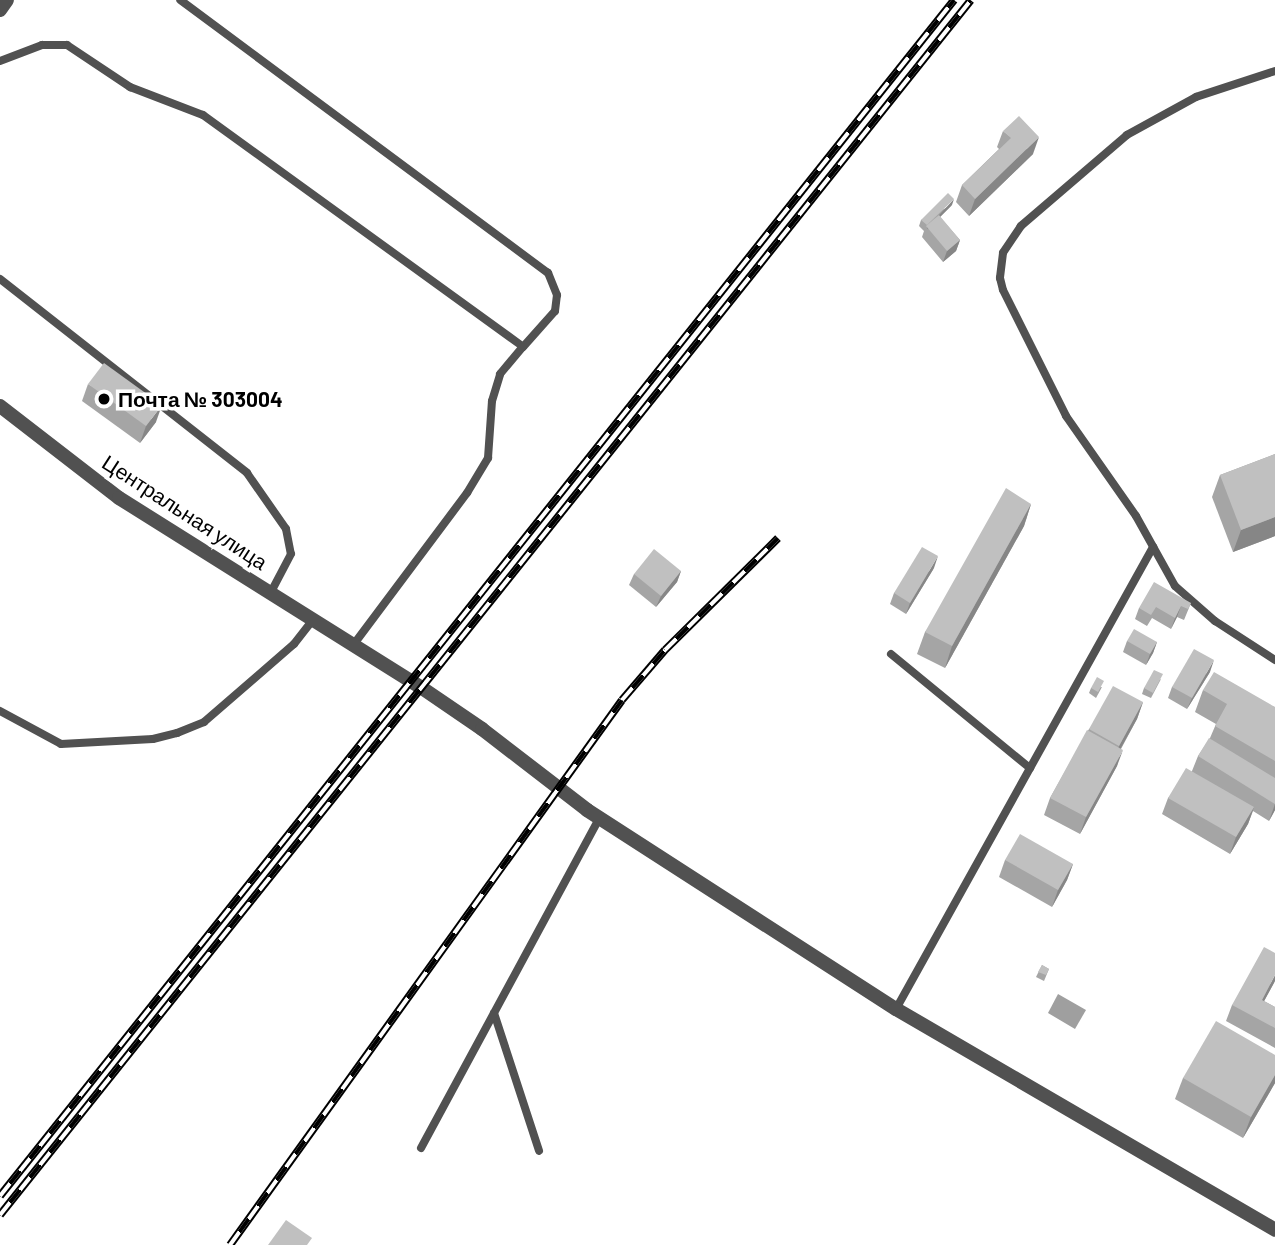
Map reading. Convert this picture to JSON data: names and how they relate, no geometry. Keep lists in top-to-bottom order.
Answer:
{
  "streets": {
    "street": ["Центральная улица"]
  },
  "places": ["Почта № 303004"]
}
